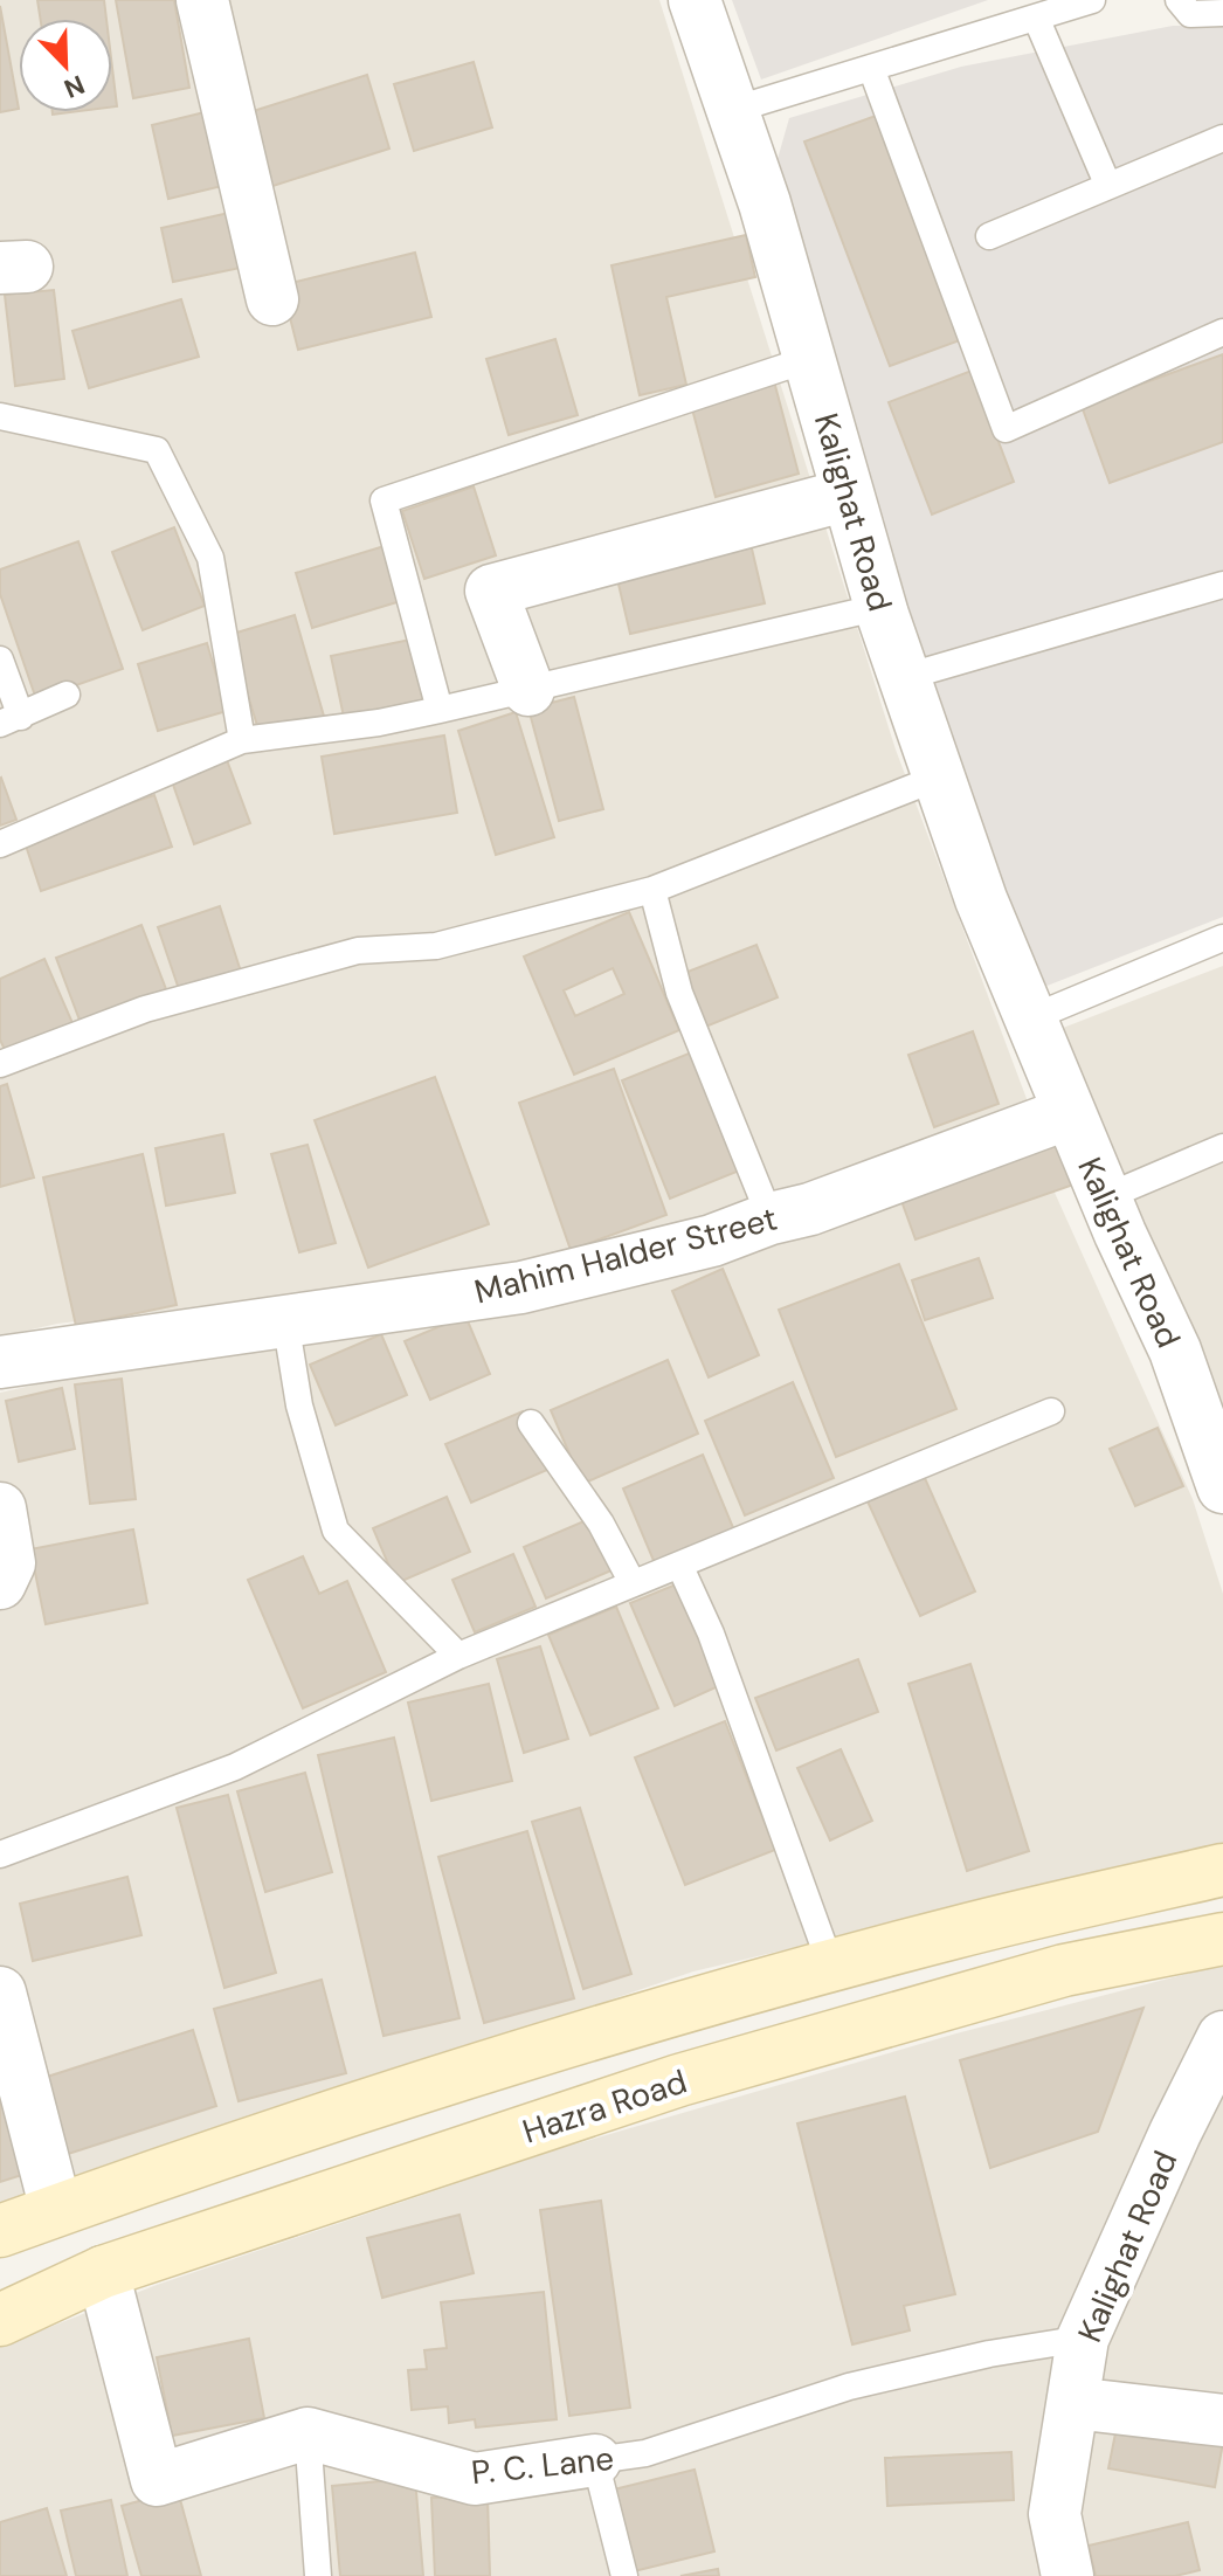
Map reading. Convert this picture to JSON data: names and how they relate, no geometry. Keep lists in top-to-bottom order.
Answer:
{
  "streets": {
    "main road": ["Hazra Road"],
    "street": ["Kalighat Road", "Mahim Halder Street", "P. C. Lane"]
  },
  "crossings": [
    ["Kalighat Road", "Mahim Halder Street"],
    ["Kalighat Road", "P. C. Lane"]
  ],
  "north": "bottom right"
}
